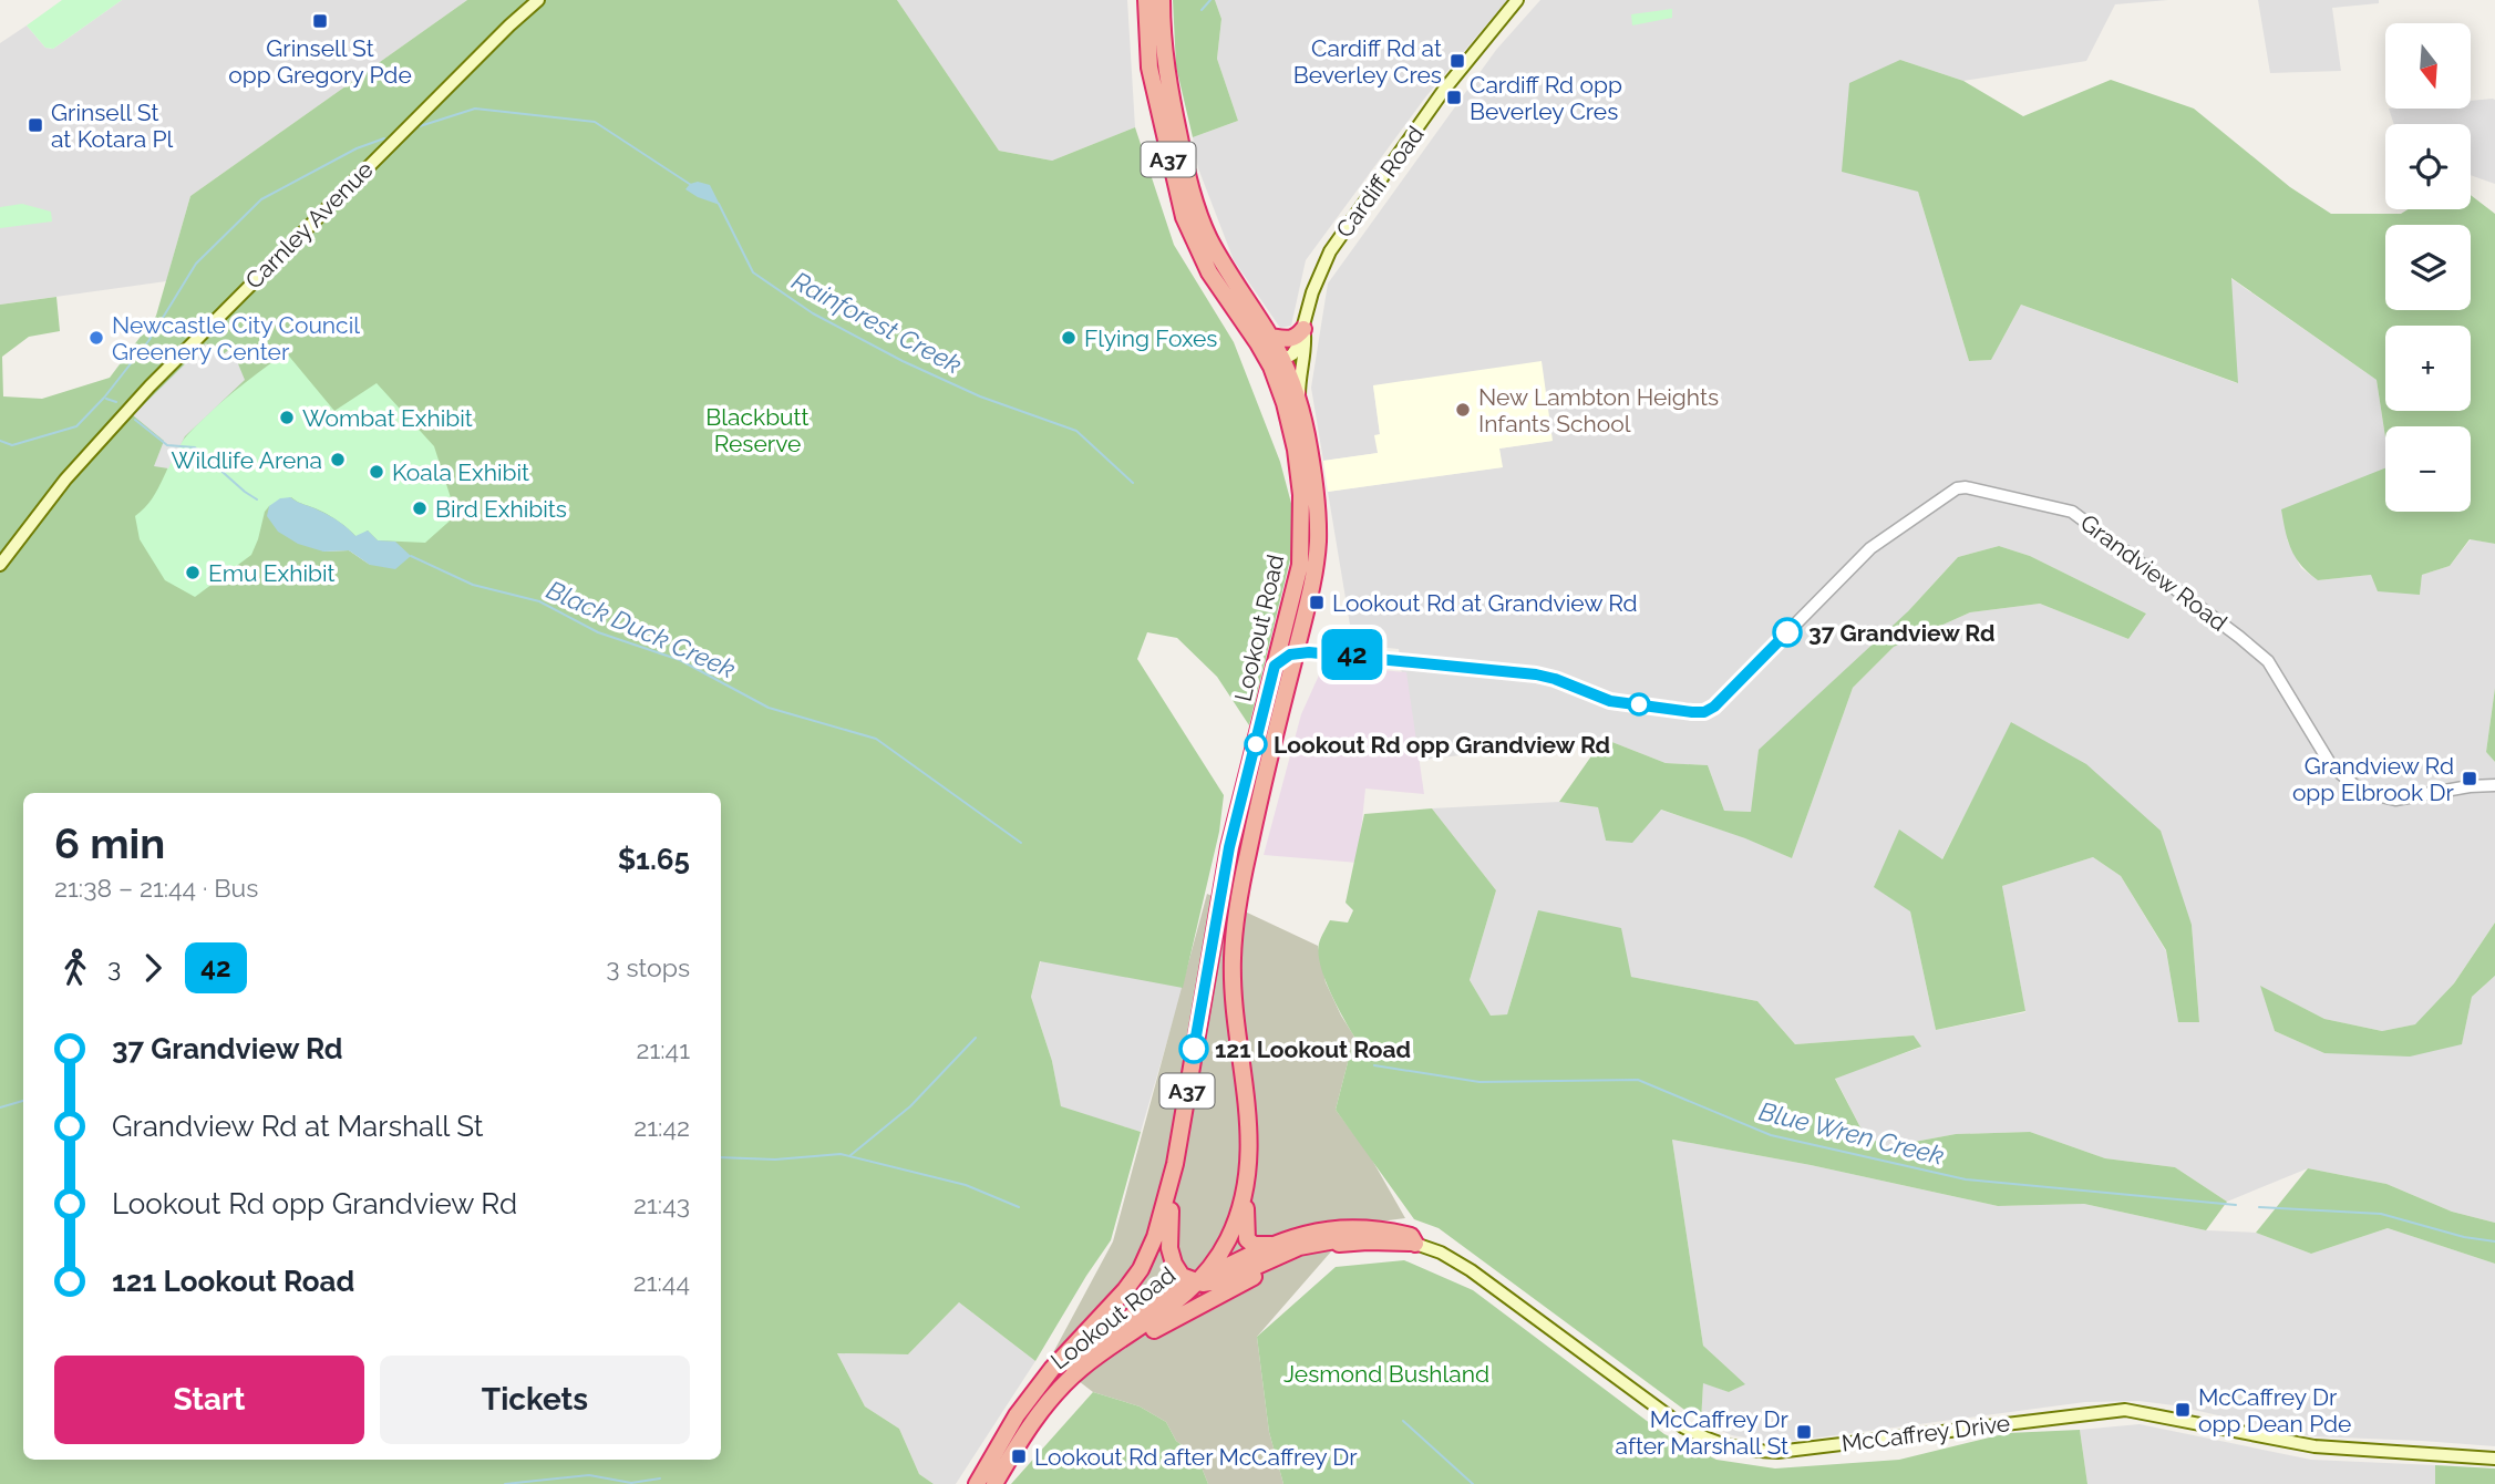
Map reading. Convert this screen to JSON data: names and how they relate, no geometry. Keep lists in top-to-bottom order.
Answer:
{
  "streets": {
    "highway": ["A37", "Lookout Road"],
    "main road": ["Cardiff Road", "Carnley Avenue", "McCaffrey Drive"],
    "street": ["Grandview Road"]
  },
  "crossings": [
    ["A37", "Cardiff Road"],
    ["A37", "Lookout Road"],
    ["Cardiff Road", "Lookout Road"],
    ["Grandview Road", "Lookout Road"]
  ],
  "water": ["Rainforest Creek", "Black Duck Creek", "Blue Wren Creek"],
  "parks": ["Blackbutt Reserve", "Jesmond Bushland"],
  "places": {
    "transit": [
      "Grinsell St opp Gregory Pde",
      "Cardiff Rd at Beverley Cres",
      "Cardiff Rd opp Beverley Cres",
      "Grinsell St at Kotara Pl",
      "Lookout Rd at Grandview Rd",
      "Grandview Rd opp Elbrook Dr",
      "McCaffrey Dr opp Dean Pde",
      "McCaffrey Dr after Marshall St",
      "Lookout Rd after McCaffrey Dr"
    ],
    "other": [
      "Newcastle City Council Greenery Center",
      "Flying Foxes",
      "New Lambton Heights Infants School",
      "Wombat Exhibit",
      "Wildlife Arena",
      "Koala Exhibit",
      "Bird Exhibits",
      "Emu Exhibit",
      "37 Grandview Rd",
      "Lookout Rd opp Grandview Rd",
      "121 Lookout Road"
    ]
  },
  "lines": ["bus line 42"],
  "north": "bottom",
  "page": {
    "on_map": "42",
    "map_buttons": ["+", "−"],
    "heading": ["6 min", "21:38 – 21:44 · Bus", "$1.65"],
    "legs": ["3", "42", "3 stops"],
    "list": [
      {
        "name": "37 Grandview Rd",
        "value": "21:41"
      },
      {
        "name": "Grandview Rd at Marshall St",
        "value": "21:42"
      },
      {
        "name": "Lookout Rd opp Grandview Rd",
        "value": "21:43"
      },
      {
        "name": "121 Lookout Road",
        "value": "21:44"
      }
    ],
    "buttons": ["Start", "Tickets"]
  }
}
